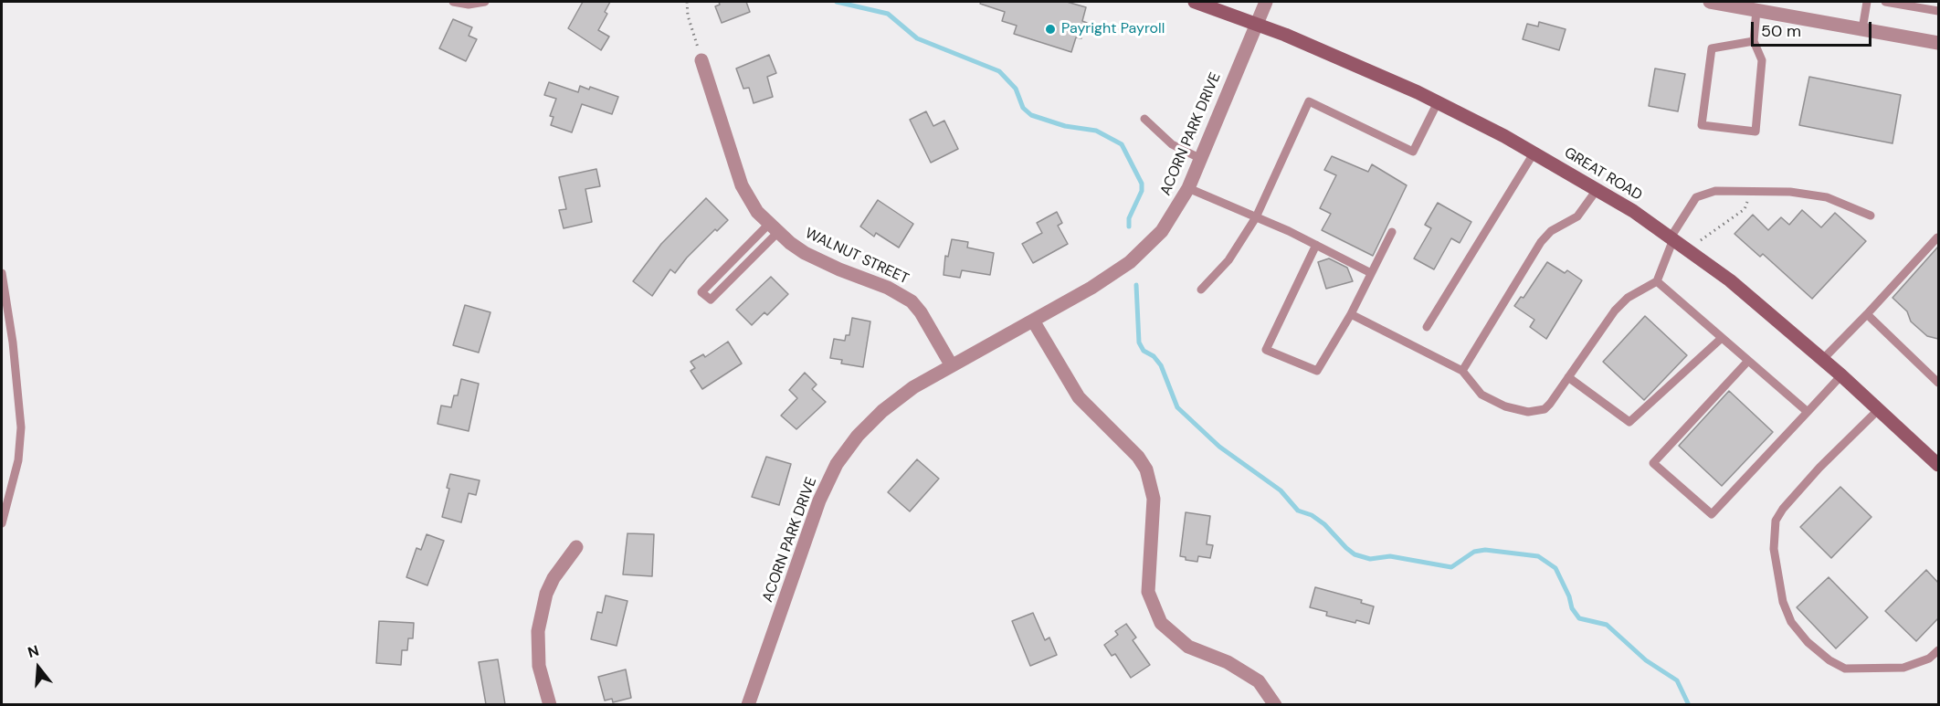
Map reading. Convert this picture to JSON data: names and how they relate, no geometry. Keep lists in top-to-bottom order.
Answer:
{
  "streets": {
    "main road": ["GREAT ROAD"],
    "street": ["ACORN PARK DRIVE", "WALNUT STREET"]
  },
  "crossings": [
    ["ACORN PARK DRIVE", "GREAT ROAD"],
    ["ACORN PARK DRIVE", "WALNUT STREET"]
  ],
  "places": ["Payright Payroll"],
  "scale_bar": "50 m",
  "north": "top"
}
